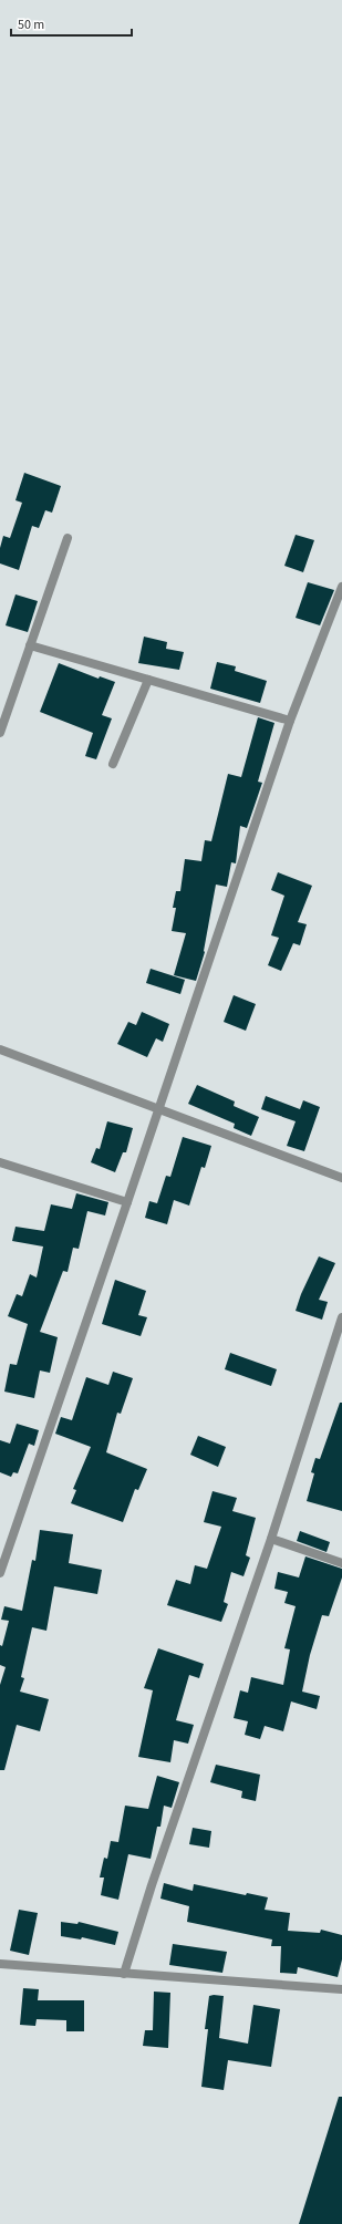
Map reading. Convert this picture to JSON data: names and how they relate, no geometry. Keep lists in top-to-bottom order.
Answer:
{
  "scale_bar": "50 m"
}
